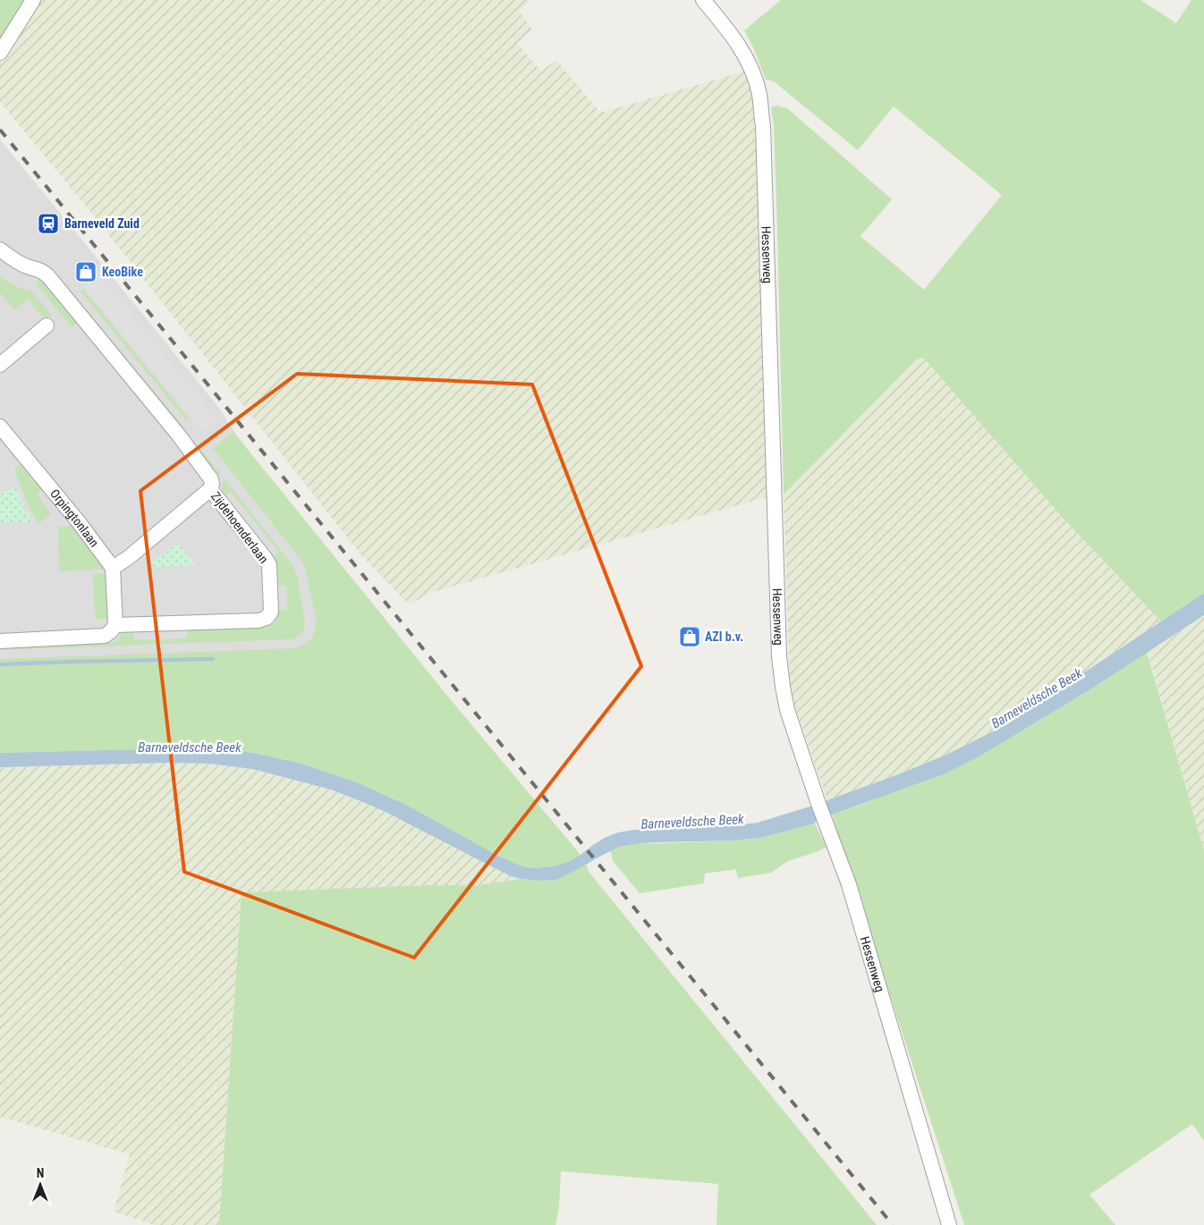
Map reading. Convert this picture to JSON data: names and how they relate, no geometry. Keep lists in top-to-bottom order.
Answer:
{
  "streets": {
    "street": ["Hessenweg", "Orpingtonlaan", "Zijdehoenderlaan"]
  },
  "water": ["Barneveldsche Beek"],
  "places": {
    "station": ["Barneveld Zuid"],
    "shop": ["KeoBike", "AZI b.v."]
  },
  "north": "top"
}
